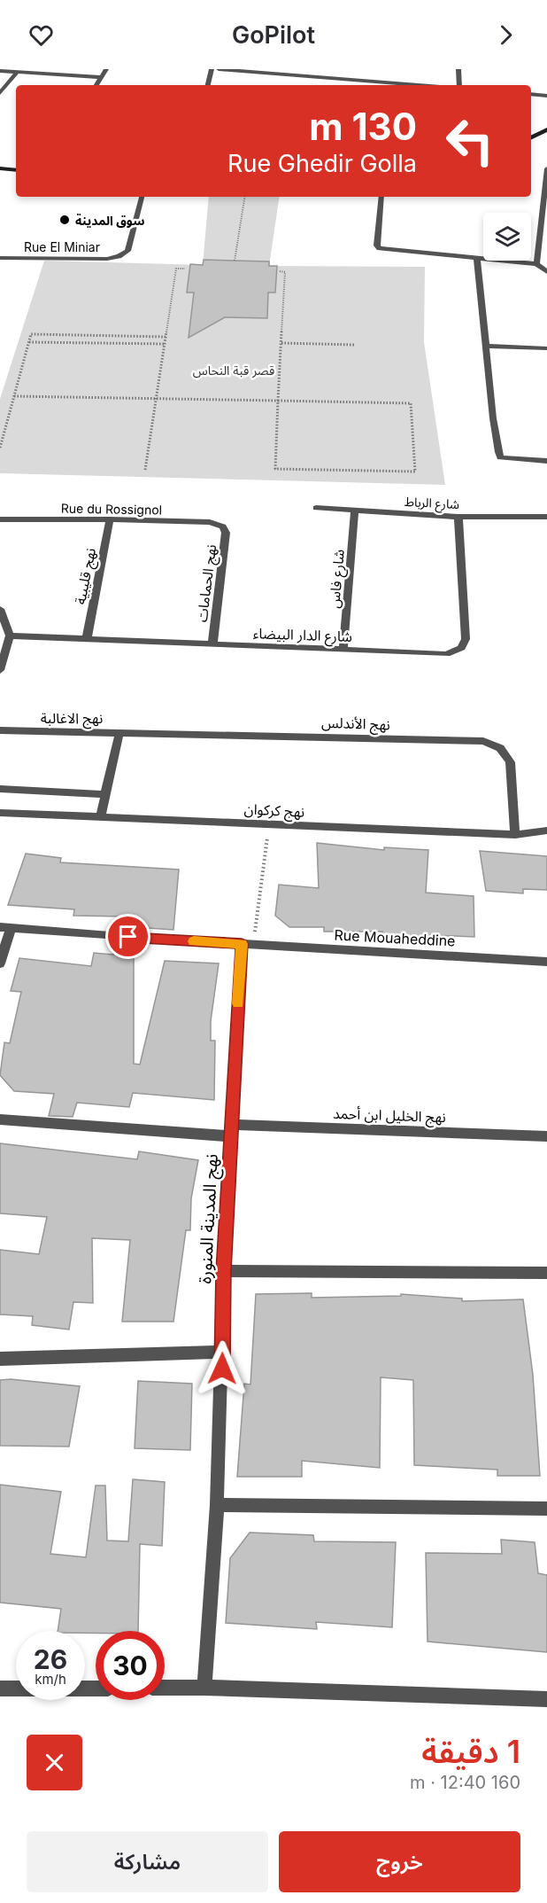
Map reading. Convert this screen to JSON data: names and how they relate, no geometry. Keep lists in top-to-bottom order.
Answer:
{
  "streets": {
    "street": [
      "Rue El Miniar",
      "شارع الرباط",
      "Rue du Rossignol",
      "نهج قليبية",
      "شارع فاس",
      "نهج الحمامات",
      "شارع الدار البيضاء",
      "نهج الاغالبة",
      "نهج الأندلس",
      "نهج كركوان",
      "Rue Mouaheddine",
      "نهج الخليل ابن أحمد",
      "نهج المدينة المنورة"
    ]
  },
  "crossings": [
    ["شارع الرباط", "شارع فاس"],
    ["شارع الرباط", "شارع الدار البيضاء"],
    ["Rue du Rossignol", "نهج قليبية"],
    ["Rue du Rossignol", "نهج الحمامات"],
    ["نهج قليبية", "شارع الدار البيضاء"],
    ["شارع فاس", "شارع الدار البيضاء"],
    ["نهج الحمامات", "شارع الدار البيضاء"],
    ["نهج الاغالبة", "نهج الأندلس"],
    ["نهج الاغالبة", "نهج كركوان"],
    ["نهج الأندلس", "نهج كركوان"],
    ["Rue Mouaheddine", "نهج المدينة المنورة"],
    ["نهج الخليل ابن أحمد", "نهج المدينة المنورة"]
  ],
  "parks": ["قصر قبة النحاس"],
  "places": ["سوق المدينة"],
  "page": {
    "header": "GoPilot",
    "turn": ["130 m", "Rue Ghedir Golla"],
    "speed": "26 km/h",
    "limit": "30",
    "heading": ["1 دقيقة", "160 m · 12:40"],
    "buttons": ["خروج", "مشاركة"]
  }
}
